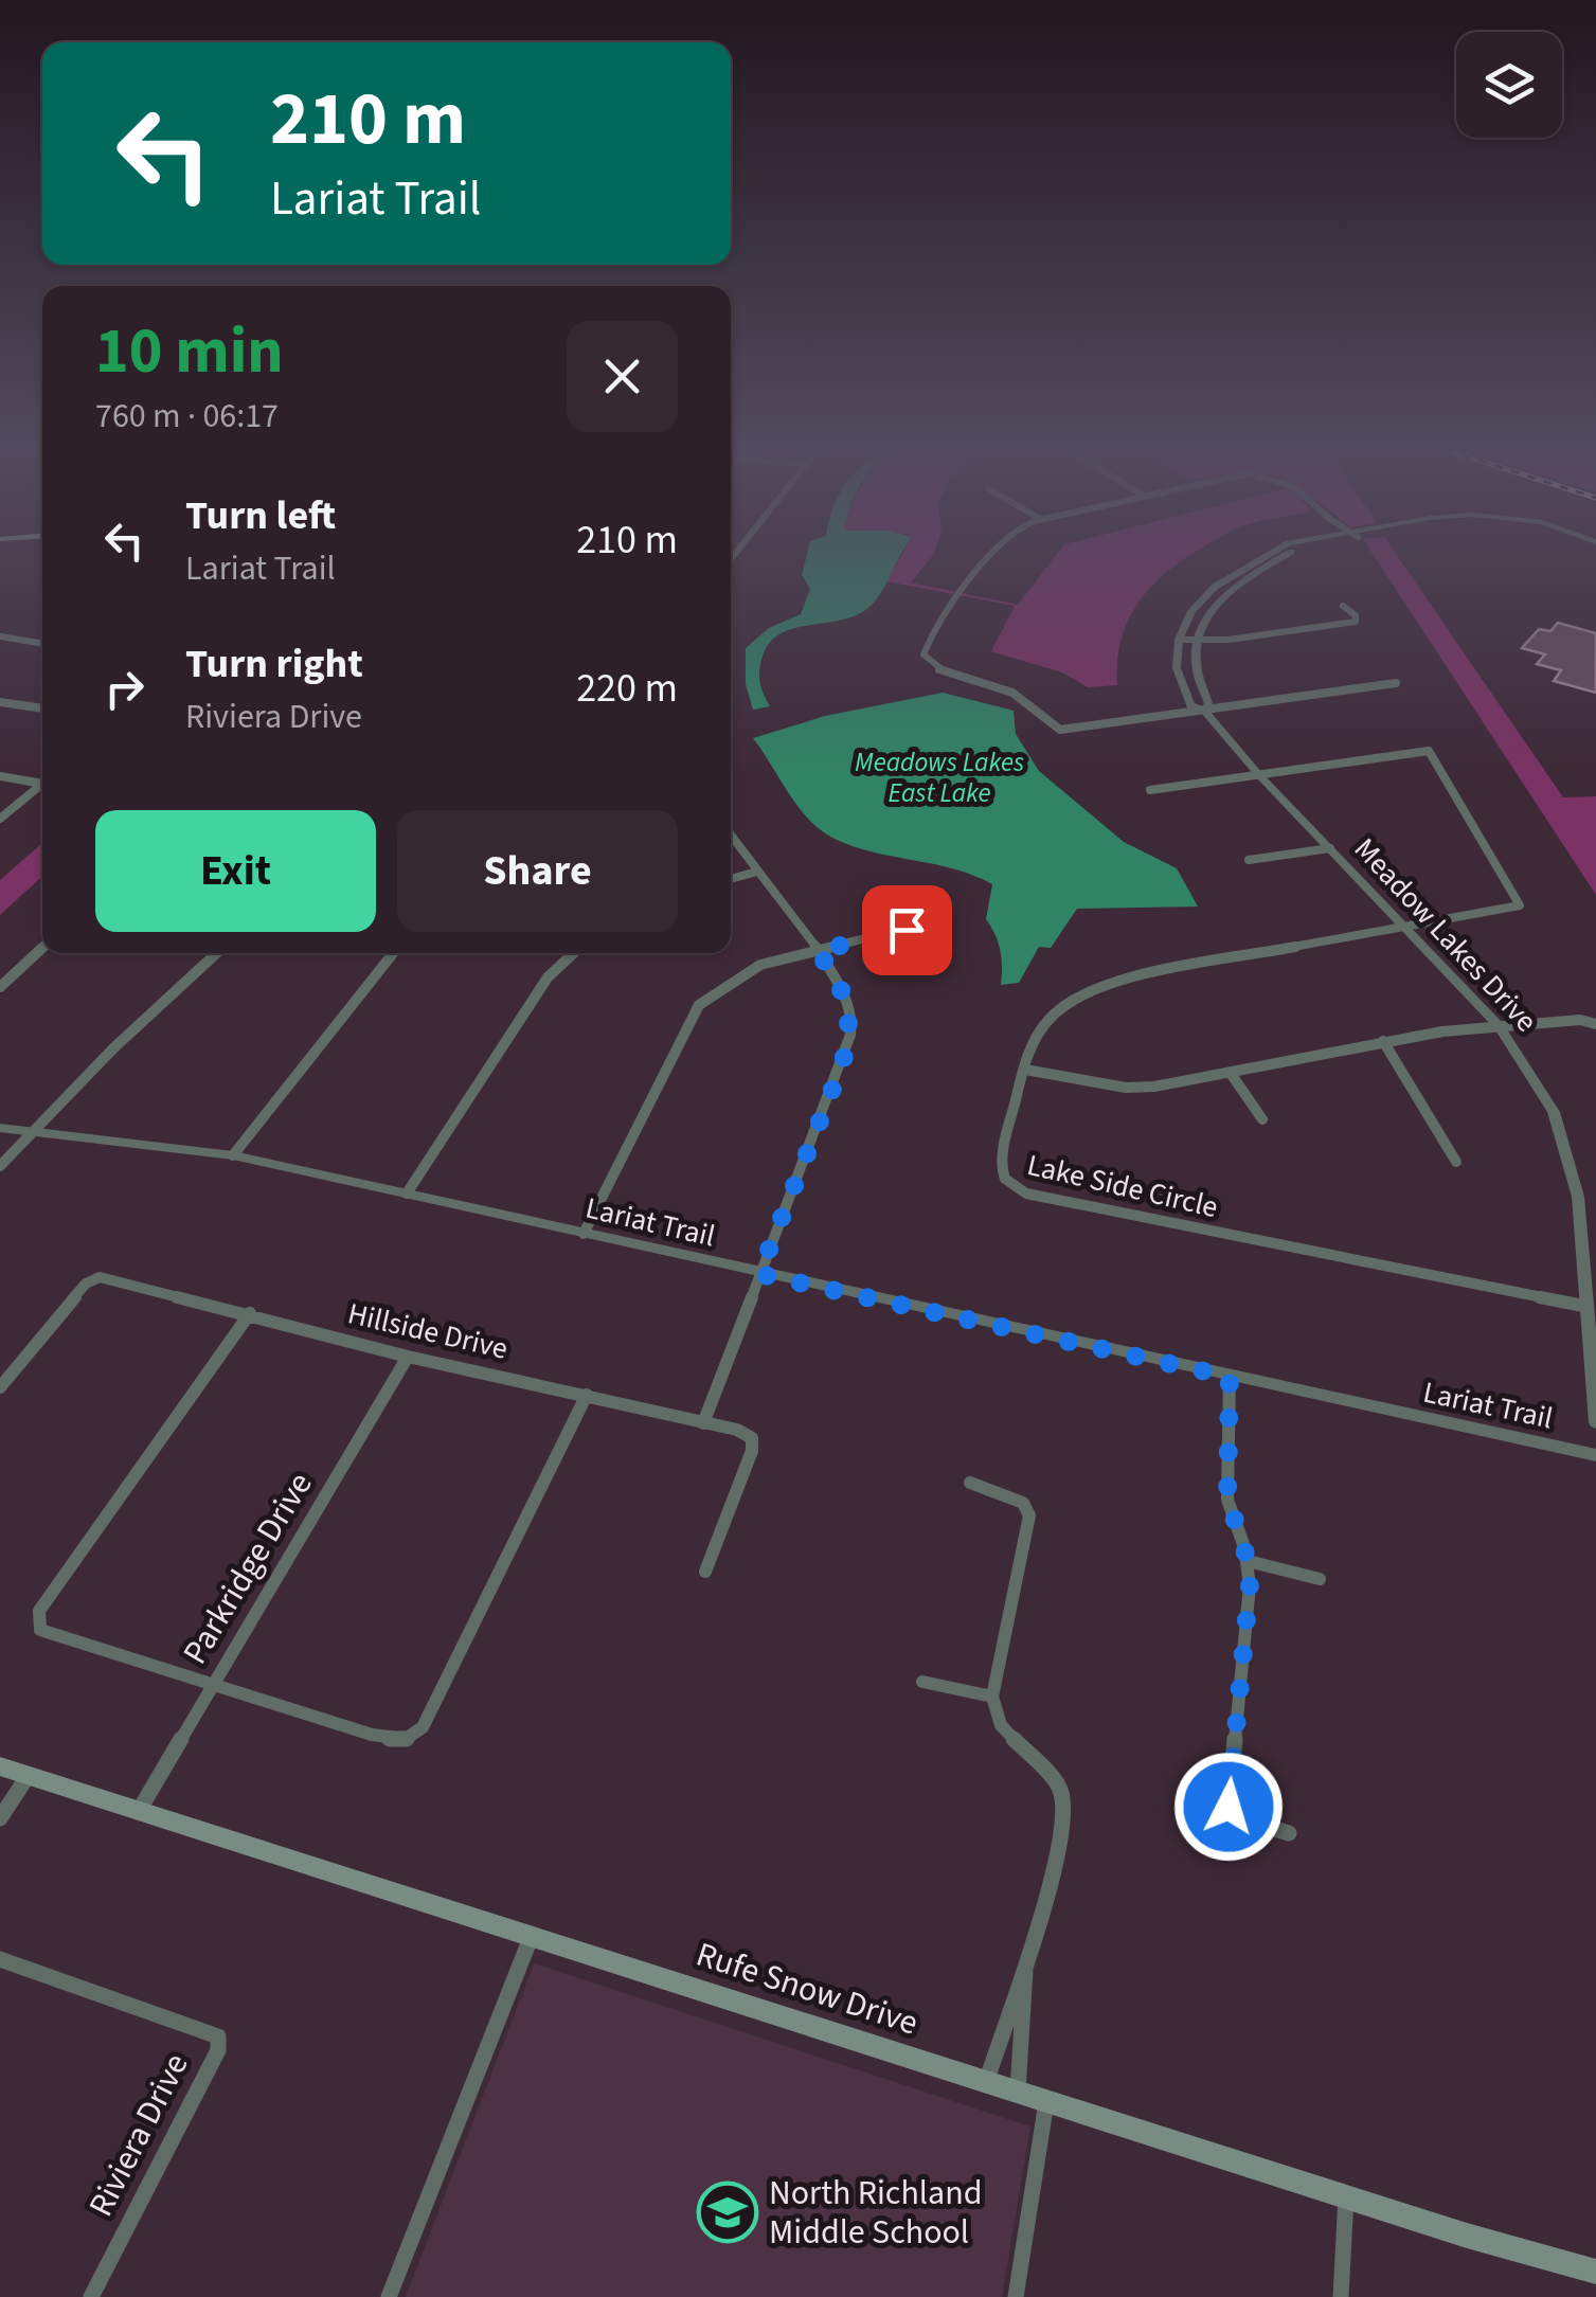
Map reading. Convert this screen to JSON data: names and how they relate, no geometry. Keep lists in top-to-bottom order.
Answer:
{
  "streets": {
    "main road": ["Rufe Snow Drive"],
    "street": [
      "Meadow Lakes Drive",
      "Lake Side Circle",
      "Lariat Trail",
      "Hillside Drive",
      "Parkridge Drive",
      "Riviera Drive"
    ]
  },
  "crossings": [
    ["Meadow Lakes Drive", "Lake Side Circle"],
    ["Hillside Drive", "Parkridge Drive"],
    ["Parkridge Drive", "Rufe Snow Drive"]
  ],
  "water": ["Meadows Lakes East Lake"],
  "places": {
    "school or university": ["North Richland Middle School"]
  },
  "page": {
    "turn": ["210 m", "Lariat Trail"],
    "heading": ["10 min", "760 m · 06:17"],
    "list": [
      {
        "name": "Turn left",
        "note": "Lariat Trail",
        "value": "210 m"
      },
      {
        "name": "Turn right",
        "note": "Riviera Drive",
        "value": "220 m"
      }
    ],
    "buttons": ["Exit", "Share"]
  }
}
